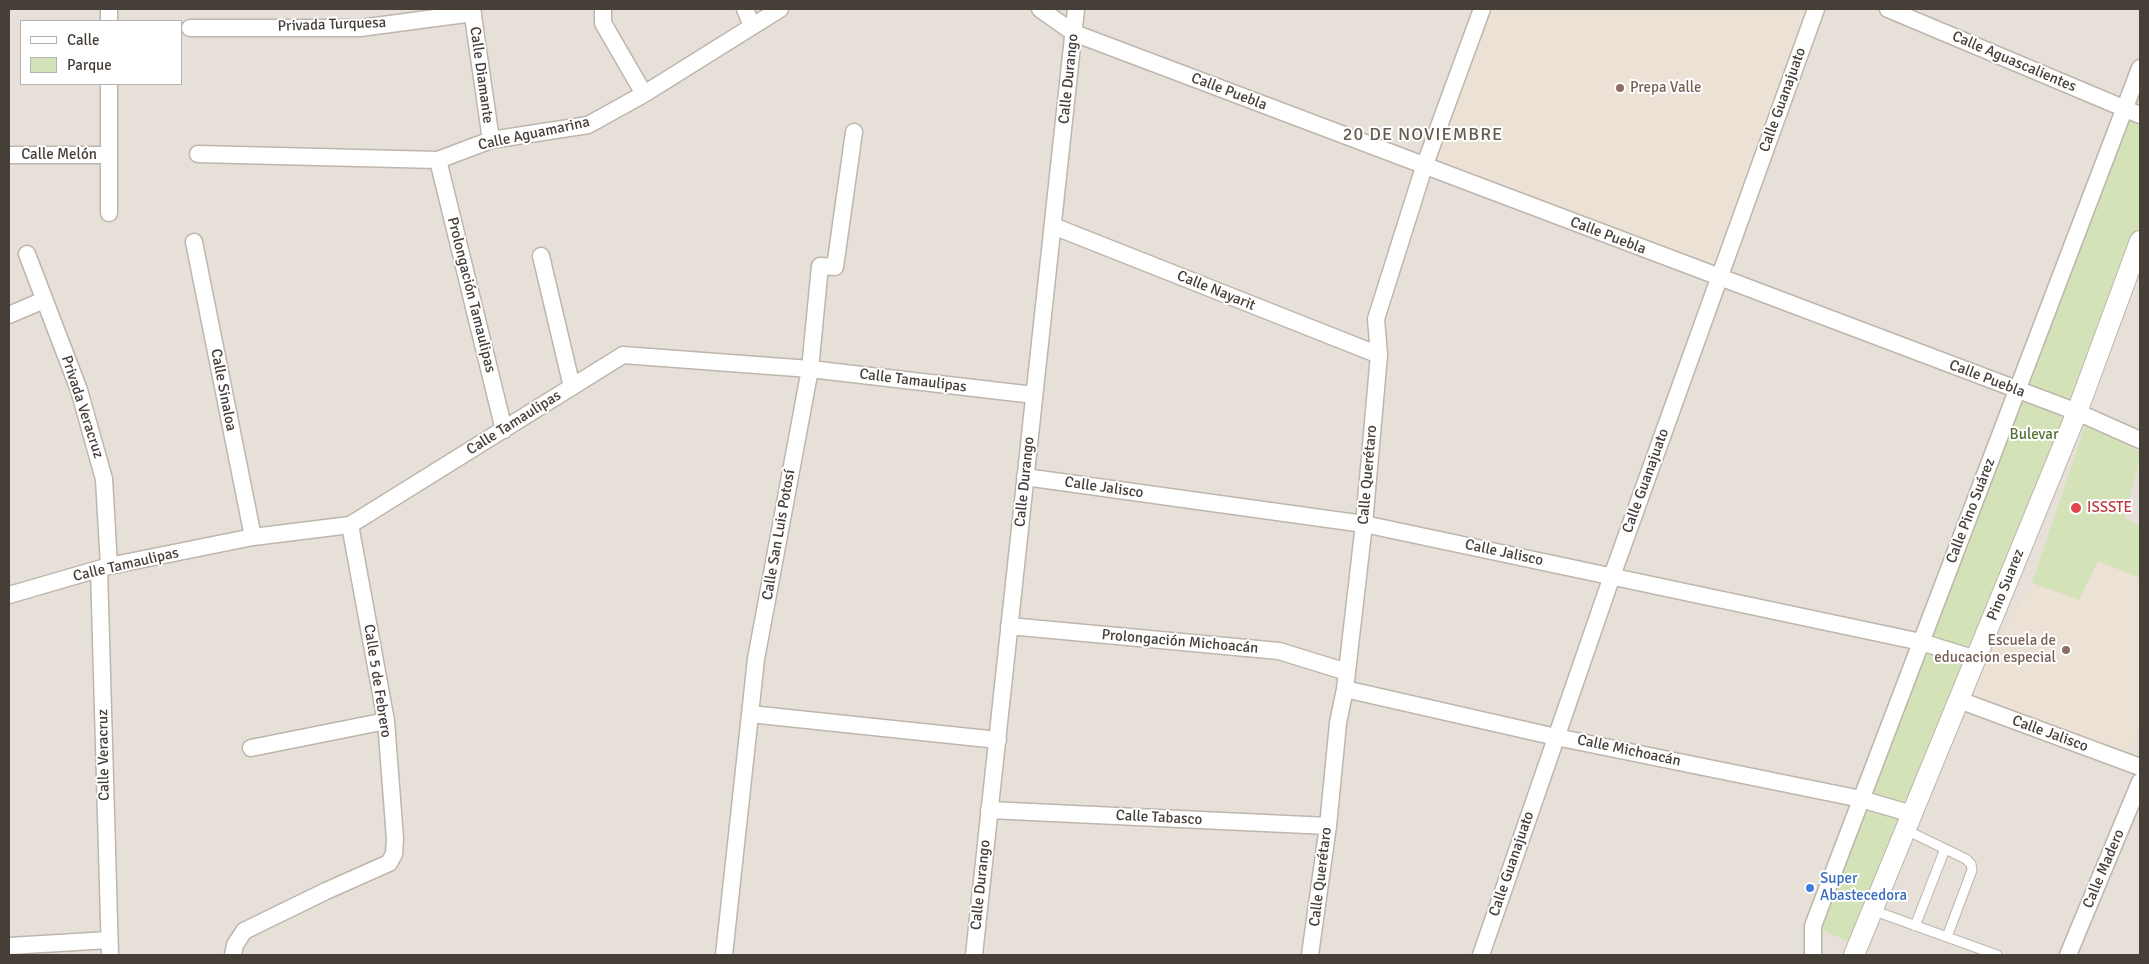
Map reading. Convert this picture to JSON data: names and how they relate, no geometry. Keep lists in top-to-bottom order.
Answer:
{
  "streets": {
    "street": [
      "Privada Turquesa",
      "Calle Aguascalientes",
      "Calle Diamante",
      "Calle Durango",
      "Calle Puebla",
      "Calle Guanajuato",
      "Calle Aguamarina",
      "Calle Melón",
      "Calle Nayarit",
      "Prolongación Tamaulipas",
      "Calle Tamaulipas",
      "Calle Sinaloa",
      "Privada Veracruz",
      "Calle Querétaro",
      "Calle Jalisco",
      "Calle Pino Suárez",
      "Calle San Luis Potosí",
      "Pino Suarez",
      "Prolongación Michoacán",
      "Calle 5 de Febrero",
      "Calle Michoacán",
      "Calle Veracruz",
      "Calle Tabasco",
      "Calle Madero"
    ]
  },
  "crossings": [
    ["Privada Turquesa", "Calle Diamante"],
    ["Calle Aguascalientes", "Calle Pino Suárez"],
    ["Calle Diamante", "Calle Aguamarina"],
    ["Calle Durango", "Calle Puebla"],
    ["Calle Durango", "Calle Nayarit"],
    ["Calle Durango", "Calle Tamaulipas"],
    ["Calle Durango", "Calle Jalisco"],
    ["Calle Durango", "Prolongación Michoacán"],
    ["Calle Durango", "Calle Tabasco"],
    ["Calle Puebla", "Calle Guanajuato"],
    ["Calle Puebla", "Calle Querétaro"],
    ["Calle Puebla", "Calle Pino Suárez"],
    ["Calle Puebla", "Pino Suarez"],
    ["Calle Guanajuato", "Calle Jalisco"],
    ["Calle Guanajuato", "Calle Michoacán"],
    ["Calle Aguamarina", "Prolongación Tamaulipas"],
    ["Calle Nayarit", "Calle Querétaro"],
    ["Prolongación Tamaulipas", "Calle Tamaulipas"],
    ["Calle Tamaulipas", "Calle Sinaloa"],
    ["Calle Tamaulipas", "Privada Veracruz"],
    ["Calle Tamaulipas", "Calle San Luis Potosí"],
    ["Calle Tamaulipas", "Calle 5 de Febrero"],
    ["Calle Tamaulipas", "Calle Veracruz"],
    ["Privada Veracruz", "Calle Veracruz"],
    ["Calle Querétaro", "Calle Jalisco"],
    ["Calle Querétaro", "Prolongación Michoacán"],
    ["Calle Querétaro", "Calle Michoacán"],
    ["Calle Querétaro", "Calle Tabasco"],
    ["Calle Jalisco", "Calle Pino Suárez"],
    ["Calle Jalisco", "Pino Suarez"],
    ["Calle Pino Suárez", "Calle Michoacán"],
    ["Pino Suarez", "Calle Michoacán"]
  ],
  "districts": ["20 DE NOVIEMBRE"],
  "parks": ["Bulevar"],
  "places": [
    "Prepa Valle",
    "ISSSTE",
    "Escuela de educacion especial",
    "Super Abastecedora"
  ],
  "legend": ["Calle", "Parque"]
}
